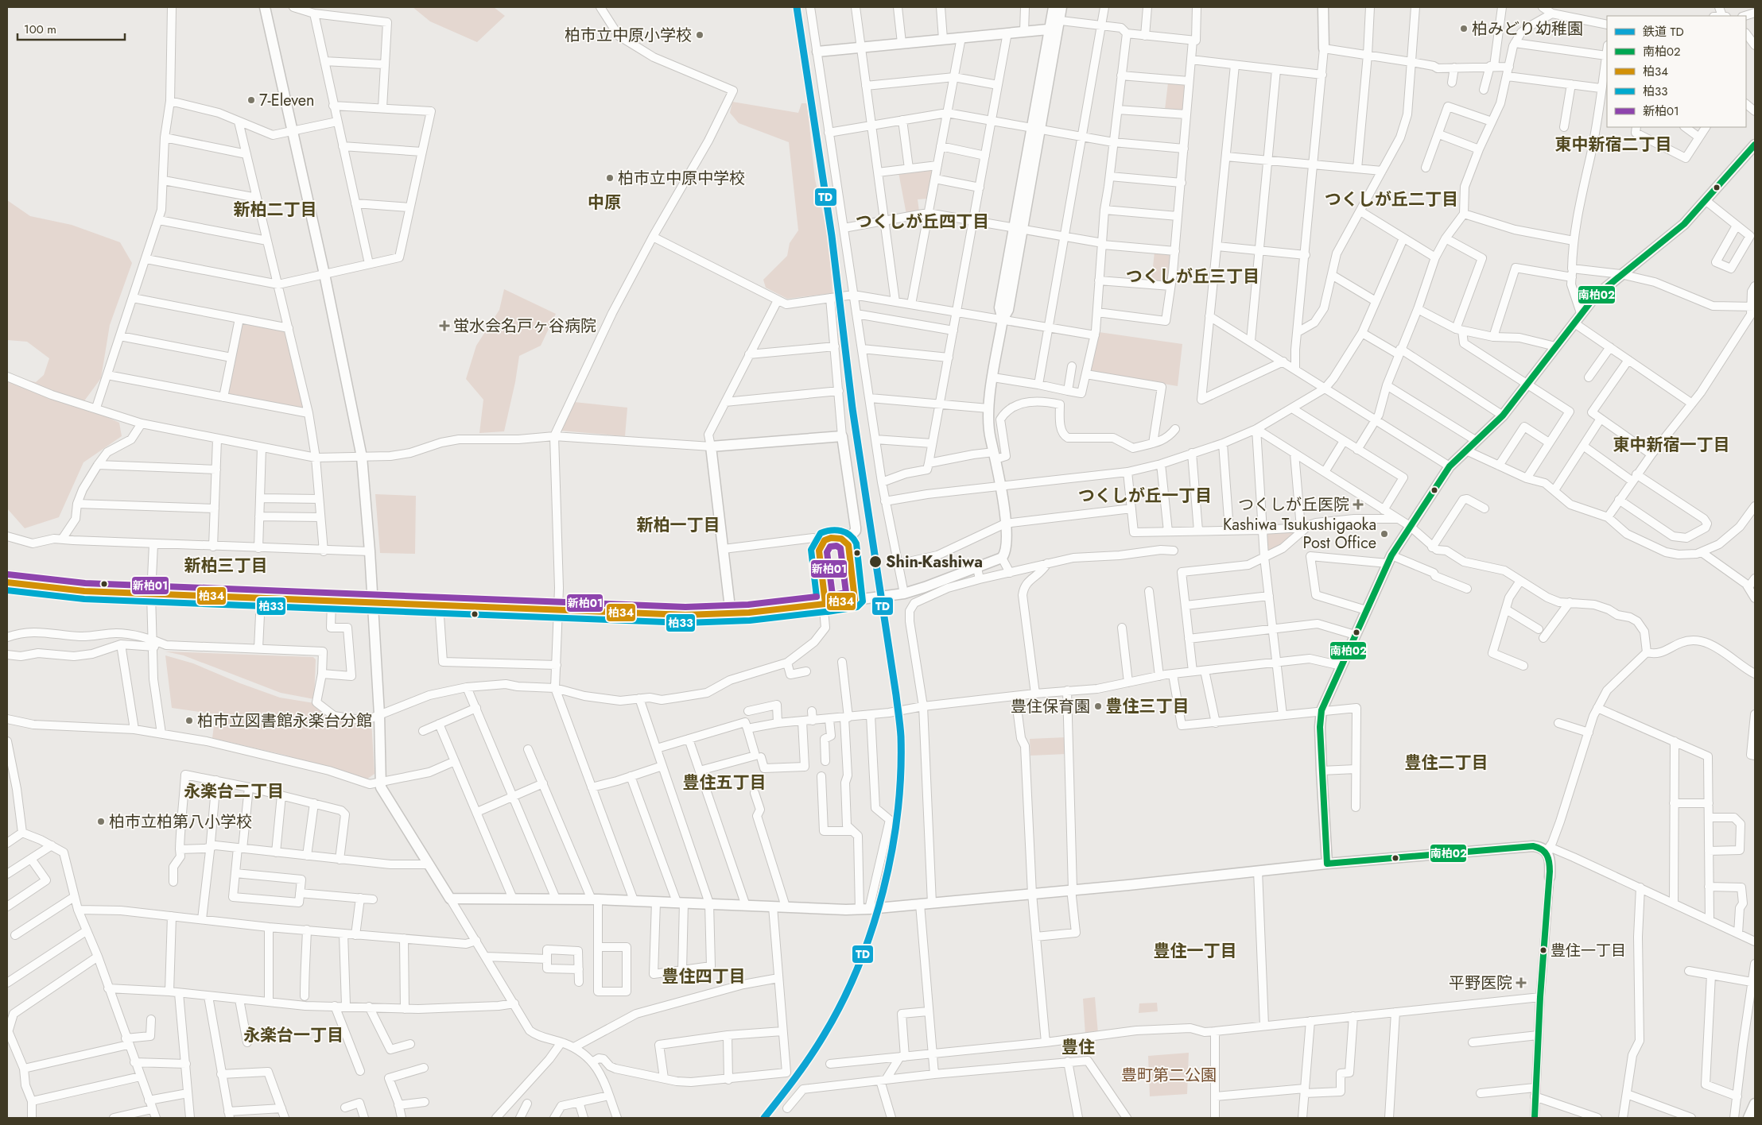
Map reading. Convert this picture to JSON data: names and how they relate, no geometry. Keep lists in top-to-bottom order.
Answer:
{
  "districts": [
    "東中新宿二丁目",
    "つくしが丘二丁目",
    "中原",
    "新柏二丁目",
    "つくしが丘四丁目",
    "つくしが丘三丁目",
    "東中新宿一丁目",
    "つくしが丘一丁目",
    "新柏一丁目",
    "新柏三丁目",
    "豊住三丁目",
    "豊住二丁目",
    "豊住五丁目",
    "永楽台二丁目",
    "豊住一丁目",
    "豊住四丁目",
    "永楽台一丁目",
    "豊住"
  ],
  "parks": ["豊町第二公園"],
  "places": {
    "other": [
      "柏みどり幼稚園",
      "柏市立中原小学校",
      "7-Eleven",
      "柏市立中原中学校",
      "Kashiwa Tsukushigaoka Post Office",
      "Shin-Kashiwa",
      "豊住保育園",
      "柏市立図書館永楽台分館",
      "柏市立柏第八小学校",
      "豊住一丁目"
    ],
    "health": ["蛍水会名戸ヶ谷病院", "つくしが丘医院", "平野医院"]
  },
  "lines": [
    "rail line TD",
    "transit line 南柏02",
    "transit line 柏33",
    "transit line 柏34",
    "transit line 新柏01"
  ],
  "legend": [
    "鉄道 TD",
    "南柏02",
    "柏34",
    "柏33",
    "新柏01"
  ],
  "scale_bar": "100 m"
}
